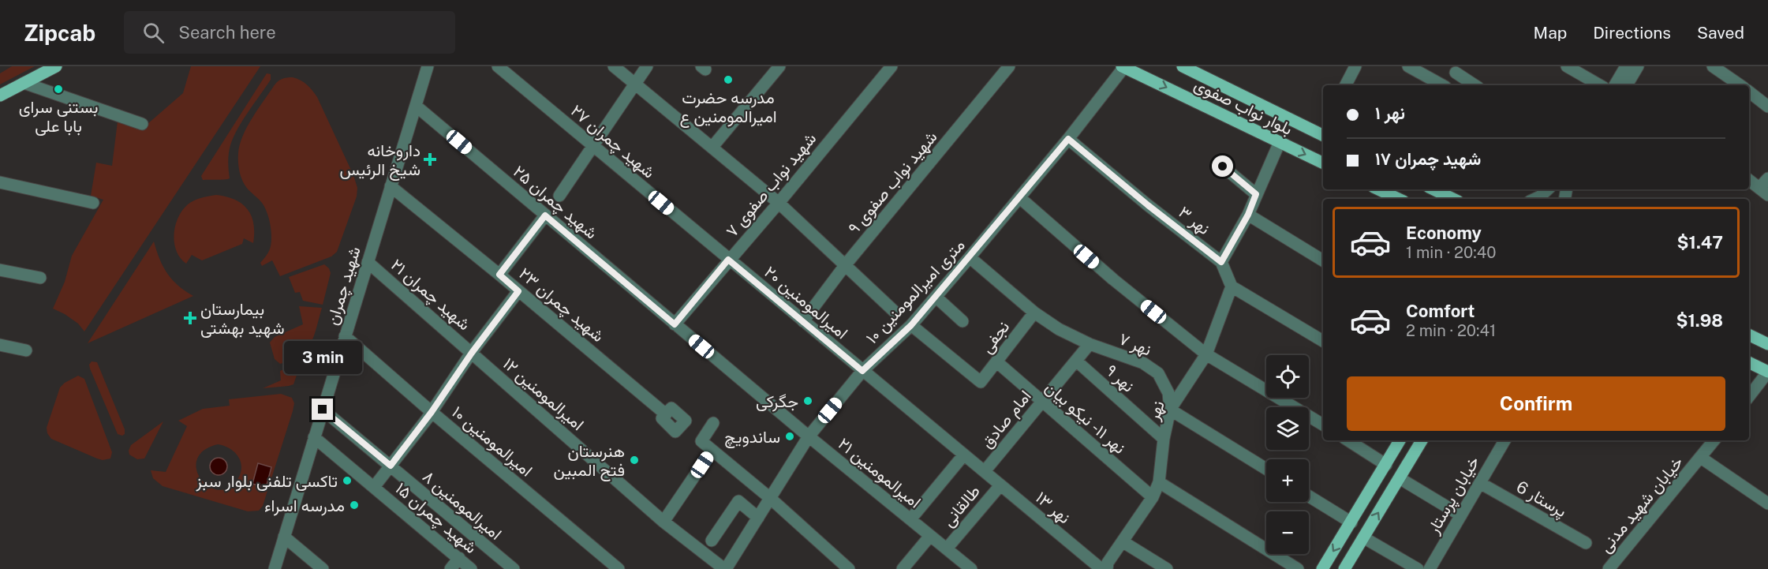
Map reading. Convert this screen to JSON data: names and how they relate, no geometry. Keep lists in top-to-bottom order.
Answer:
{
  "streets": {
    "main road": ["بلوار نواب صفوی"],
    "street": [
      "شهید چمران ۲۷",
      "شهید نواب صفوی ۹",
      "شهید نواب صفوی ۷",
      "شهید چمران ۲۵",
      "نهر ۳",
      "شهید چمران",
      "۱۰ متری امیرالمومنین",
      "شهید چمران ۲۱",
      "امیرالمومنین ۲۰",
      "شهید چمران ۲۳",
      "نجفی",
      "نهر ۷",
      "نهر ۹",
      "امیرالمومنین ۱۲",
      "نهر",
      "نهر ۱۱ - نیکو بیان",
      "امام صادق",
      "امیرالمومنین ۱۰",
      "امیرالمومنین ۲۱",
      "خیابان پرستار",
      "پرستار 6",
      "خیابان شهید مدنی",
      "امیرالمومنین ۸",
      "طالقانی",
      "نهر ۱۳",
      "شهید چمران ۱۵"
    ]
  },
  "crossings": [
    ["بلوار نواب صفوی", "۱۰ متری امیرالمومنین"],
    ["شهید چمران ۲۷", "شهید نواب صفوی ۷"],
    ["شهید چمران ۲۷", "امیرالمومنین ۲۰"],
    ["شهید نواب صفوی ۹", "امیرالمومنین ۲۰"],
    ["شهید نواب صفوی ۷", "شهید چمران ۲۵"],
    ["شهید نواب صفوی ۷", "امیرالمومنین ۲۰"],
    ["شهید چمران ۲۵", "شهید چمران"],
    ["شهید چمران ۲۵", "۱۰ متری امیرالمومنین"],
    ["شهید چمران ۲۵", "امیرالمومنین ۲۱"],
    ["نهر ۳", "۱۰ متری امیرالمومنین"],
    ["شهید چمران", "شهید چمران ۲۱"],
    ["شهید چمران", "شهید چمران ۲۳"],
    ["شهید چمران", "امیرالمومنین ۱۰"],
    ["شهید چمران", "امیرالمومنین ۸"],
    ["شهید چمران", "شهید چمران ۱۵"],
    ["۱۰ متری امیرالمومنین", "امیرالمومنین ۲۰"],
    ["۱۰ متری امیرالمومنین", "نجفی"],
    ["۱۰ متری امیرالمومنین", "نهر ۷"],
    ["۱۰ متری امیرالمومنین", "امیرالمومنین ۱۲"],
    ["۱۰ متری امیرالمومنین", "امیرالمومنین ۲۱"],
    ["شهید چمران ۲۱", "امیرالمومنین ۱۲"],
    ["امیرالمومنین ۲۰", "طالقانی"],
    ["امیرالمومنین ۲۰", "نهر ۱۳"],
    ["نجفی", "نهر ۷"],
    ["نجفی", "نهر ۱۱ - نیکو بیان"],
    ["نهر ۷", "نهر"],
    ["نهر ۷", "امام صادق"],
    ["نهر ۹", "نهر"],
    ["نهر ۹", "امام صادق"],
    ["نهر", "نهر ۱۱ - نیکو بیان"],
    ["نهر ۱۱ - نیکو بیان", "امام صادق"],
    ["امام صادق", "نهر ۱۳"],
    ["امیرالمومنین ۲۱", "طالقانی"],
    ["خیابان پرستار", "پرستار 6"],
    ["طالقانی", "نهر ۱۳"]
  ],
  "places": {
    "other": [
      "مدرسه حضرت امیرالمومنین ع",
      "بستنی سرای بابا علی",
      "جگرکی",
      "ساندویچ",
      "هنرستان فتح المبین",
      "تاکسی تلفنی بلوار سبز",
      "مدرسه اسراء"
    ],
    "health": ["داروخانه شیخ الرئیس", "بیمارستان شهید بهشتی"]
  },
  "page": {
    "header": "Zipcab",
    "search": "Search here",
    "nav": ["Map", "Directions", "Saved"],
    "banner": ["نهر ۱", "شهید چمران ۱۷"],
    "list": [
      {
        "name": "Economy",
        "note": "1 min · 20:40",
        "value": "$1.47"
      },
      {
        "name": "Comfort",
        "note": "2 min · 20:41",
        "value": "$1.98"
      }
    ],
    "bubble": "3 min",
    "map_buttons": ["+", "−"],
    "buttons": "Confirm"
  }
}
